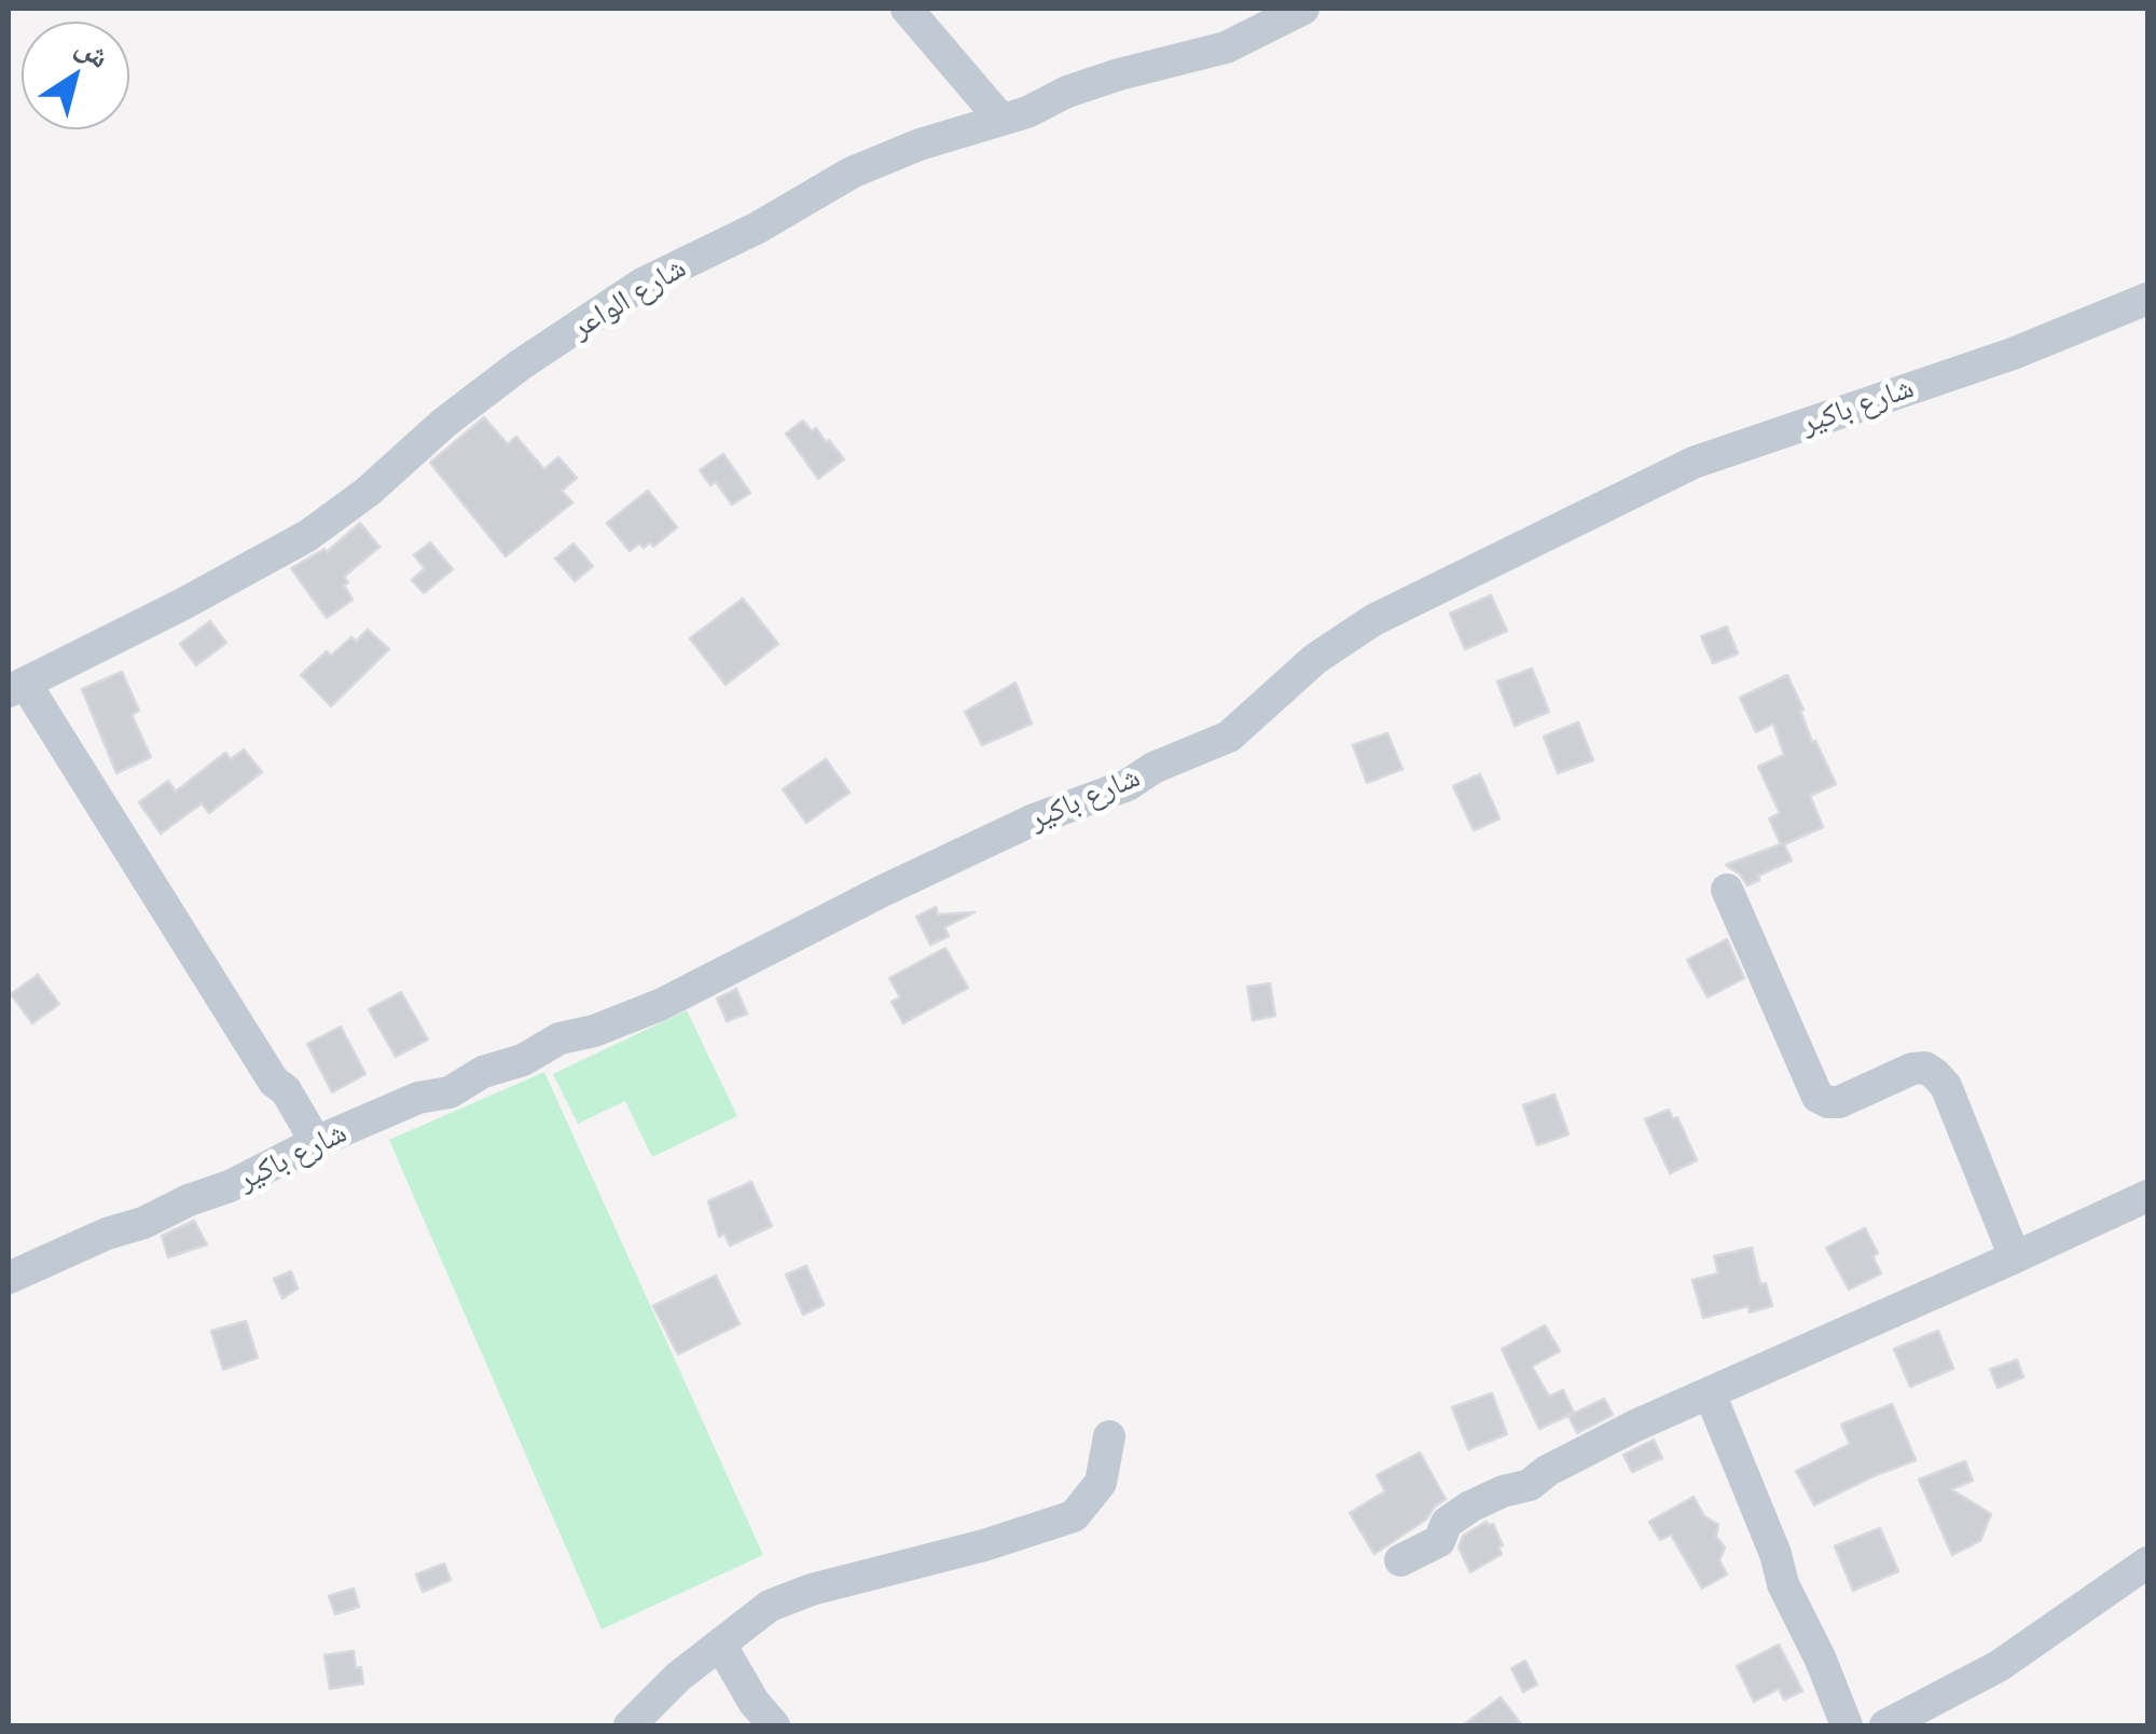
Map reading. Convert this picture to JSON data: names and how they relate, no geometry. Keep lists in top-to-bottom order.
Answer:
{
  "streets": {
    "street": ["شارع الواعر", "شارع باكير"]
  },
  "north": "top right"
}
